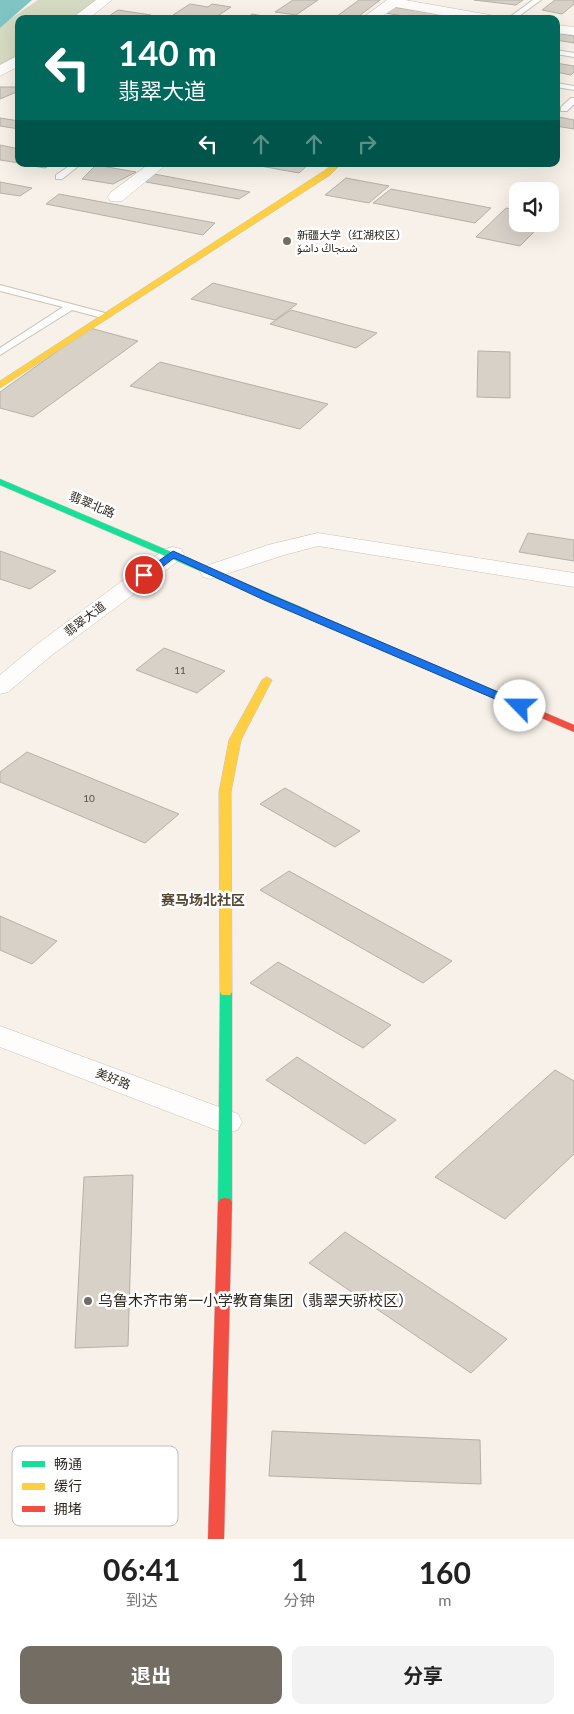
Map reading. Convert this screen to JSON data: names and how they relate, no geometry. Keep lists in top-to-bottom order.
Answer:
{
  "streets": {
    "street": ["翡翠北路", "翡翠大道", "美好路"]
  },
  "crossings": [
    ["翡翠北路", "翡翠大道"]
  ],
  "districts": ["赛马场北社区"],
  "places": ["新疆大学（红湖校区） شىنجاڭ داشۆ", "乌鲁木齐市第一小学教育集团（翡翠天骄校区）"],
  "house_numbers": ["11", "10"],
  "legend": ["畅通", "缓行", "拥堵"],
  "page": {
    "turn": ["140 m", "翡翠大道"],
    "eta": [
      "06:41",
      "到达",
      "1",
      "分钟",
      "160",
      "m"
    ],
    "buttons": ["退出", "分享"]
  }
}
